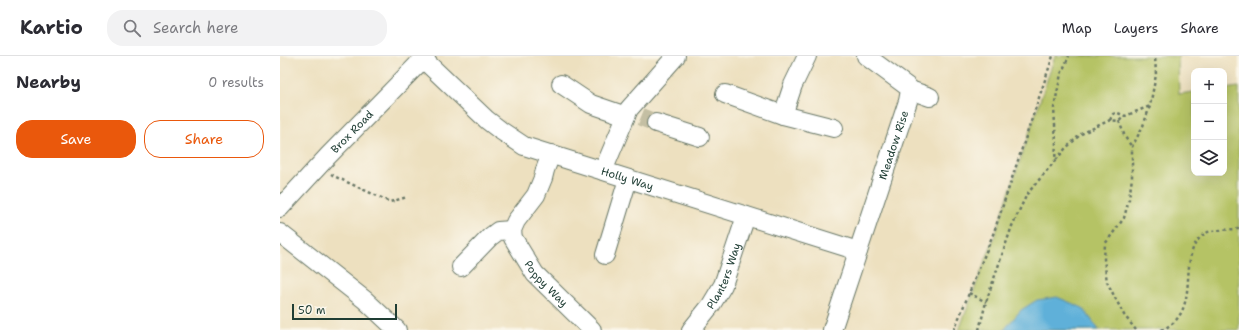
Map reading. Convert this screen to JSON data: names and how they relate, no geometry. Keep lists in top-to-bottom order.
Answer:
{
  "streets": {
    "street": [
      "Brox Road",
      "Meadow Rise",
      "Holly Way",
      "Planters Way",
      "Poppy Way"
    ]
  },
  "crossings": [
    ["Brox Road", "Holly Way"],
    ["Meadow Rise", "Holly Way"],
    ["Holly Way", "Planters Way"]
  ],
  "scale_bar": "50 m",
  "page": {
    "header": "Kartio",
    "search": "Search here",
    "nav": ["Map", "Layers", "Share"],
    "heading": ["Nearby", "0 results"],
    "map_buttons": ["+", "−"],
    "buttons": ["Save", "Share"],
    "scale": "50 m"
  }
}
